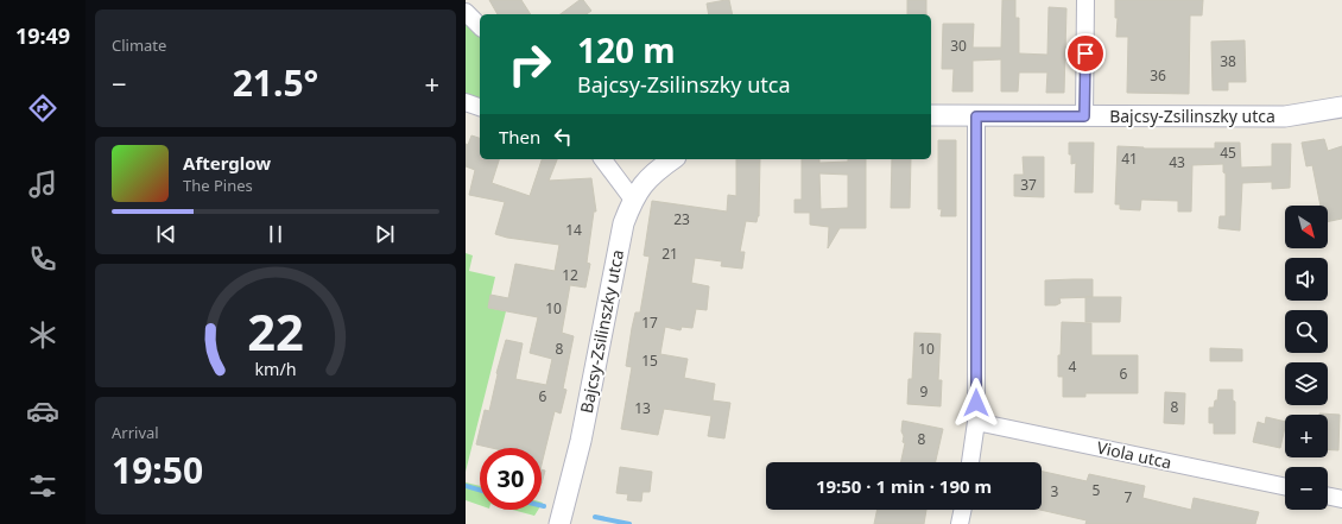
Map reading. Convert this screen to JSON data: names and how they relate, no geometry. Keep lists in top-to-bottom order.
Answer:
{
  "streets": {
    "street": ["Bajcsy-Zsilinszky utca", "Viola utca"]
  },
  "house_numbers": [
    "30",
    "38",
    "36",
    "45",
    "41",
    "43",
    "37",
    "23",
    "14",
    "21",
    "12",
    "10",
    "17",
    "8",
    "10",
    "15",
    "4",
    "6",
    "9",
    "6",
    "8",
    "13",
    "8",
    "5",
    "3",
    "7"
  ],
  "north": "bottom right",
  "page": {
    "tabs": "19:49",
    "tile": [
      "Climate",
      ["Arrival", "19:50"]
    ],
    "turn": ["120 m", "Bajcsy-Zsilinszky utca"],
    "heat": ["−", "21.5°", "+"],
    "then": "Then",
    "song": ["Afterglow", "The Pines"],
    "map_buttons": ["+", "−"],
    "limit": "30",
    "trip": "19:50 · 1 min · 190 m",
    "gauge": ["22", "km/h"]
  }
}
